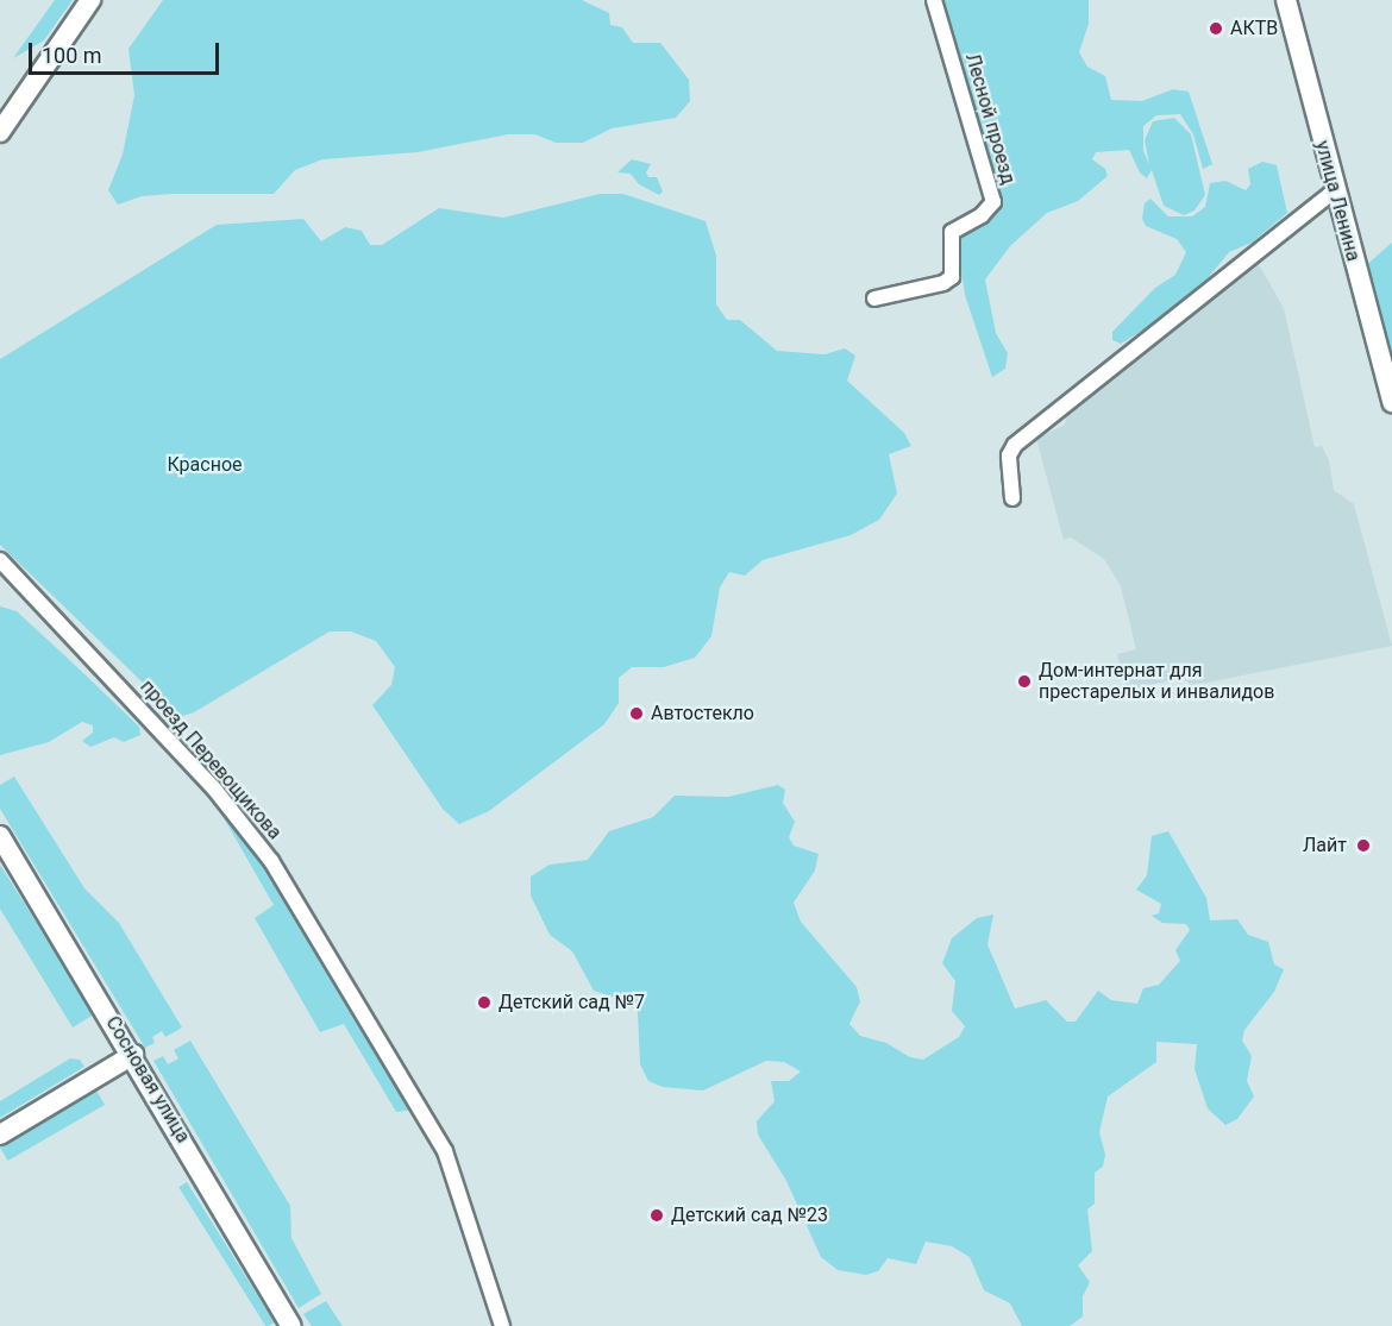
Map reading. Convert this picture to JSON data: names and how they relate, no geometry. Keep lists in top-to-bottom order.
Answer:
{
  "streets": {
    "street": [
      "Лесной проезд",
      "улица Ленина",
      "проезд Перевощикова",
      "Сосновая улица"
    ]
  },
  "parks": ["Красное"],
  "places": [
    "АКТВ",
    "Дом-интернат для престарелых и инвалидов",
    "Автостекло",
    "Лайт",
    "Детский сад №7",
    "Детский сад №23"
  ],
  "scale_bar": "100 m"
}
